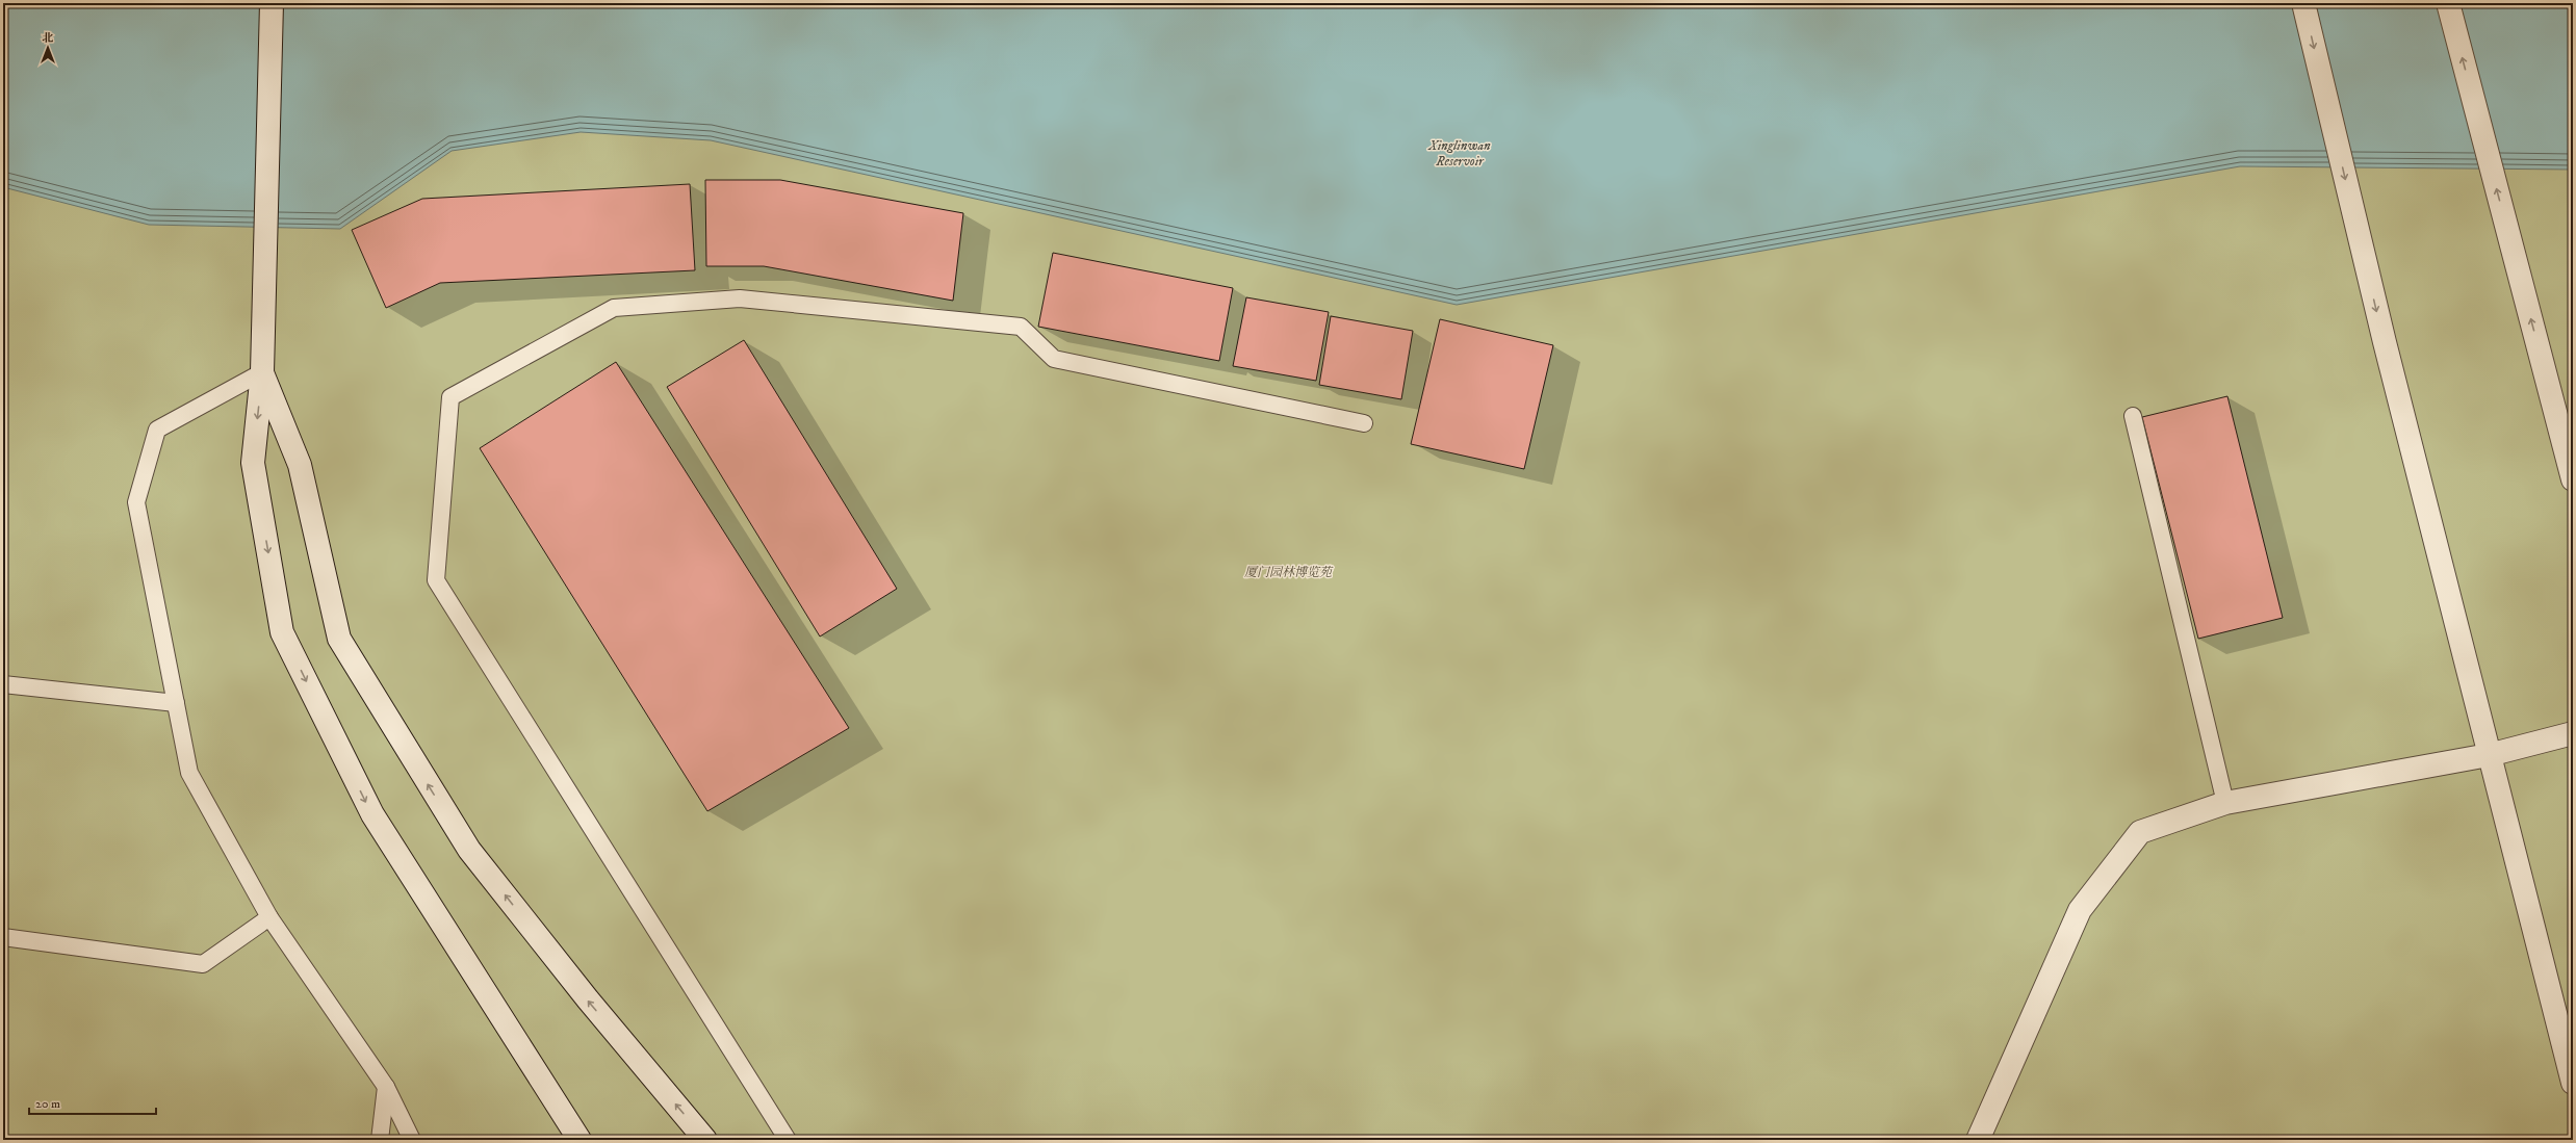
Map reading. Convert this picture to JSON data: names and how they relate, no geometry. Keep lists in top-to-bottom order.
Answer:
{
  "water": ["Xinglinwan Reservoir"],
  "parks": ["厦门园林博览苑"],
  "scale_bar": "20 m",
  "north": "top"
}
